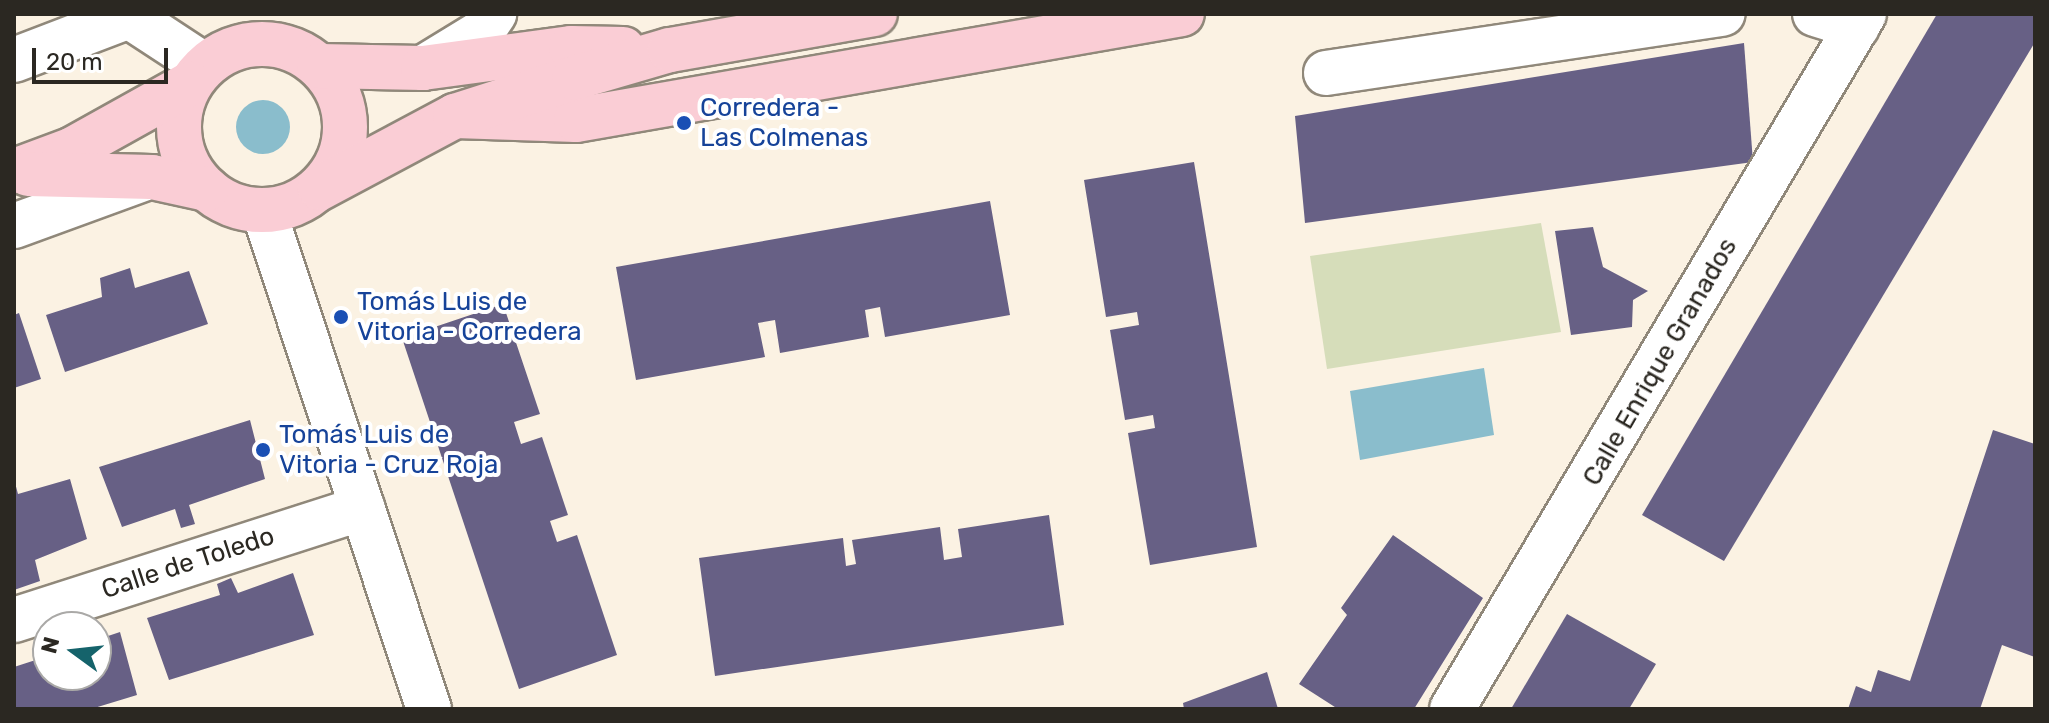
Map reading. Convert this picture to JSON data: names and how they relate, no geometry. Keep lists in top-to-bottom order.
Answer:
{
  "streets": {
    "street": ["Calle Enrique Granados", "Calle de Toledo"]
  },
  "places": ["Corredera - Las Colmenas", "Tomás Luis de Vitoria - Corredera", "Tomás Luis de Vitoria - Cruz Roja"],
  "scale_bar": "20 m",
  "north": "left"
}
